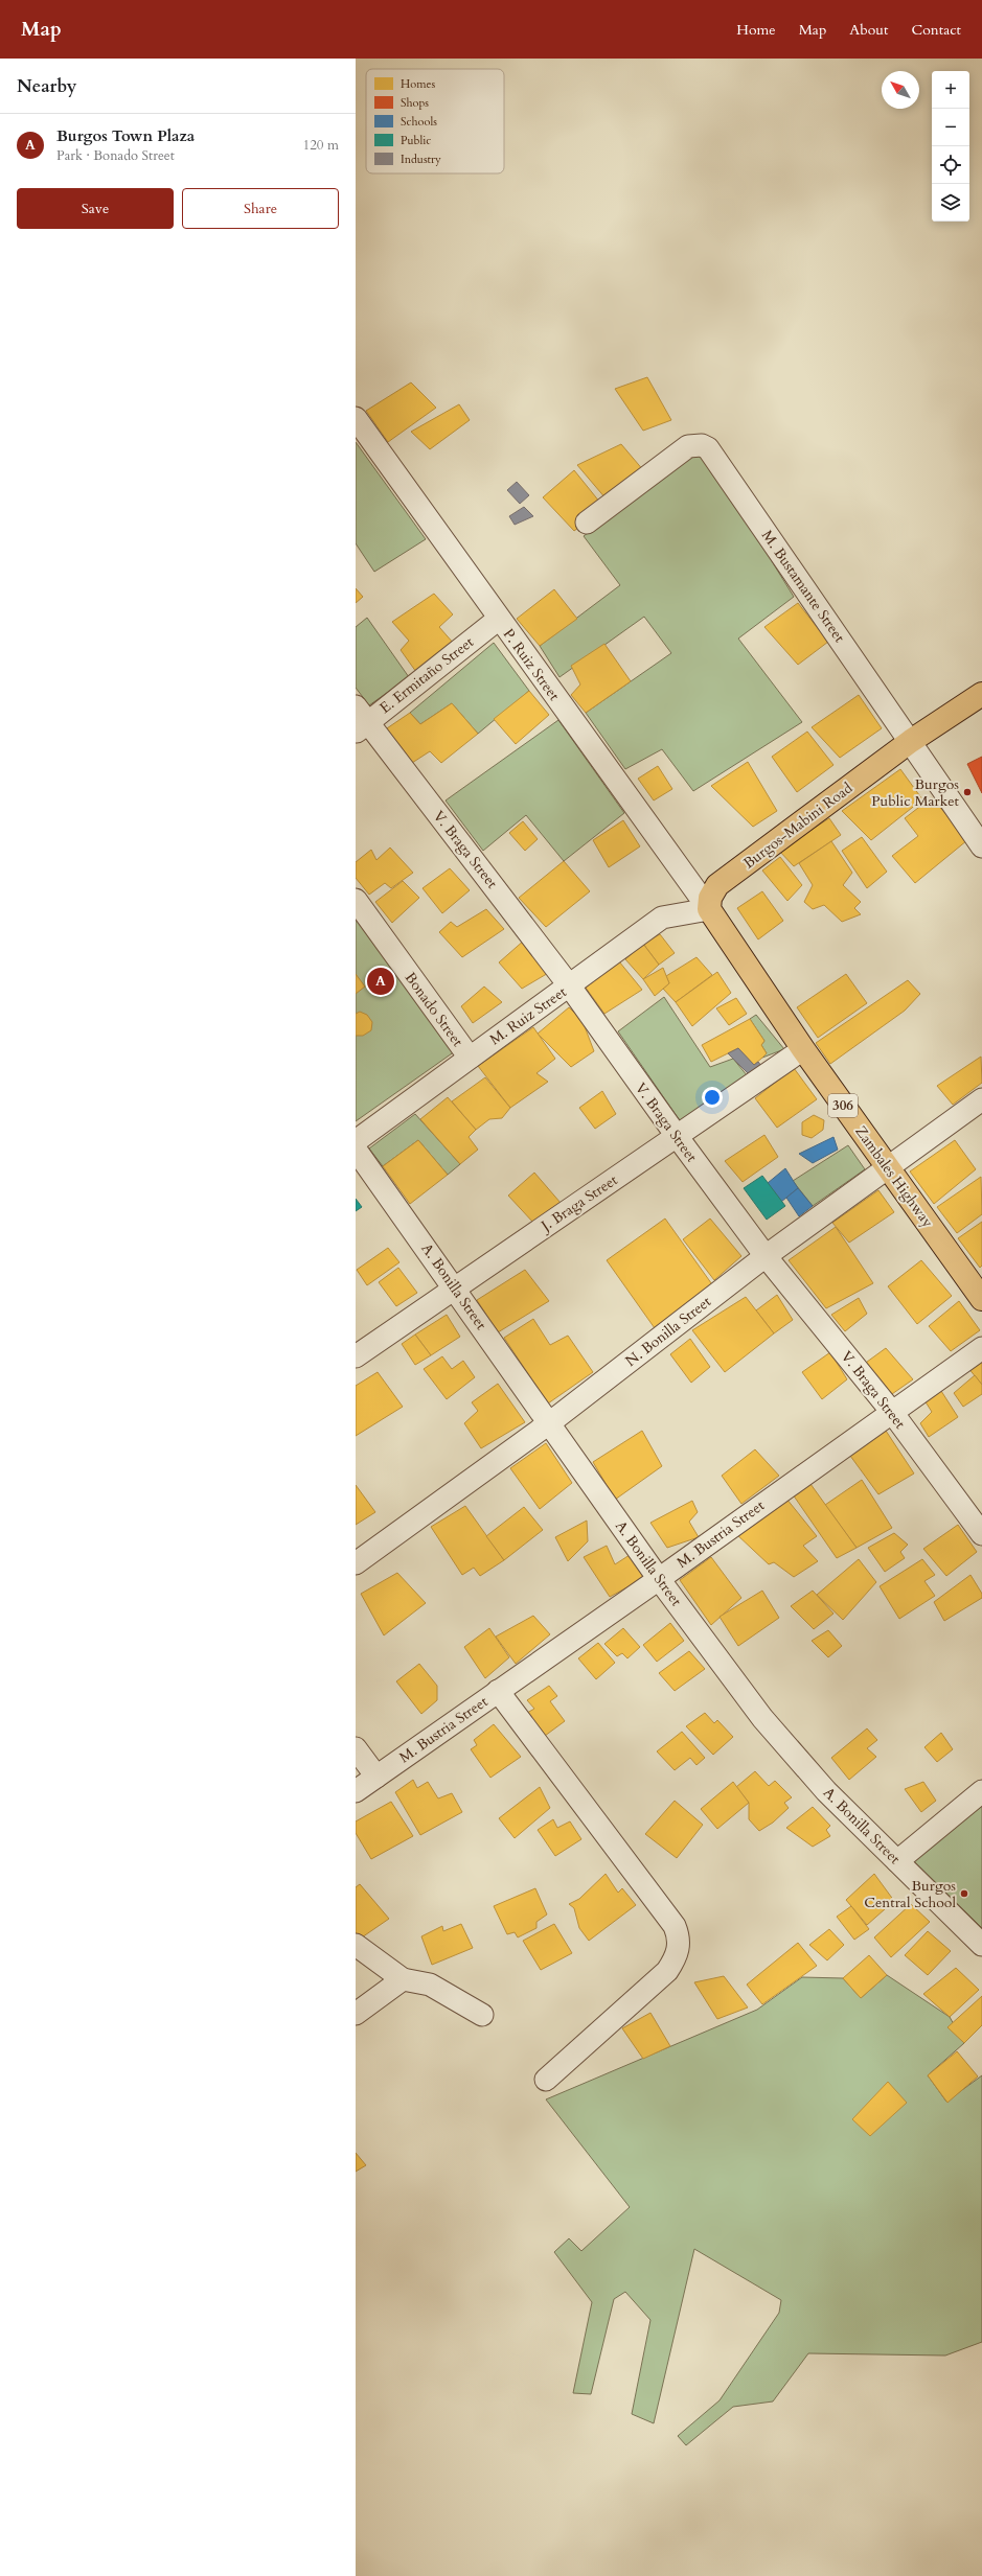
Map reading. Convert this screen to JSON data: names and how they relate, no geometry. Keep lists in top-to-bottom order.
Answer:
{
  "streets": {
    "main road": ["Burgos-Mabini Road", "306", "Zambales Highway"],
    "street": [
      "M. Bustamante Street",
      "P. Ruiz Street",
      "E. Ermitaño Street",
      "V. Braga Street",
      "Bonado Street",
      "M. Ruiz Street",
      "J. Braga Street",
      "A. Bonilla Street",
      "N. Bonilla Street",
      "M. Bustria Street"
    ]
  },
  "crossings": [
    ["M. Bustamante Street", "Burgos-Mabini Road"],
    ["P. Ruiz Street", "E. Ermitaño Street"],
    ["P. Ruiz Street", "Burgos-Mabini Road"],
    ["P. Ruiz Street", "M. Ruiz Street"],
    ["P. Ruiz Street", "Zambales Highway"],
    ["E. Ermitaño Street", "V. Braga Street"],
    ["Burgos-Mabini Road", "M. Ruiz Street"],
    ["Burgos-Mabini Road", "Zambales Highway"],
    ["V. Braga Street", "M. Ruiz Street"],
    ["V. Braga Street", "J. Braga Street"],
    ["V. Braga Street", "N. Bonilla Street"],
    ["V. Braga Street", "M. Bustria Street"],
    ["Bonado Street", "M. Ruiz Street"],
    ["M. Ruiz Street", "Zambales Highway"],
    ["Zambales Highway", "J. Braga Street"],
    ["Zambales Highway", "N. Bonilla Street"],
    ["J. Braga Street", "A. Bonilla Street"],
    ["A. Bonilla Street", "N. Bonilla Street"],
    ["A. Bonilla Street", "M. Bustria Street"]
  ],
  "places": ["Burgos Public Market", "Burgos Central School"],
  "legend": [
    "Homes",
    "Shops",
    "Schools",
    "Public",
    "Industry"
  ],
  "north": "top left",
  "page": {
    "header": "Map",
    "nav": [
      "Home",
      "Map",
      "About",
      "Contact"
    ],
    "heading": "Nearby",
    "map_buttons": ["+", "−"],
    "list": [
      {
        "mark": "A",
        "name": "Burgos Town Plaza",
        "note": "Park · Bonado Street",
        "value": "120 m"
      }
    ],
    "buttons": ["Save", "Share"],
    "pins": "A"
  }
}
